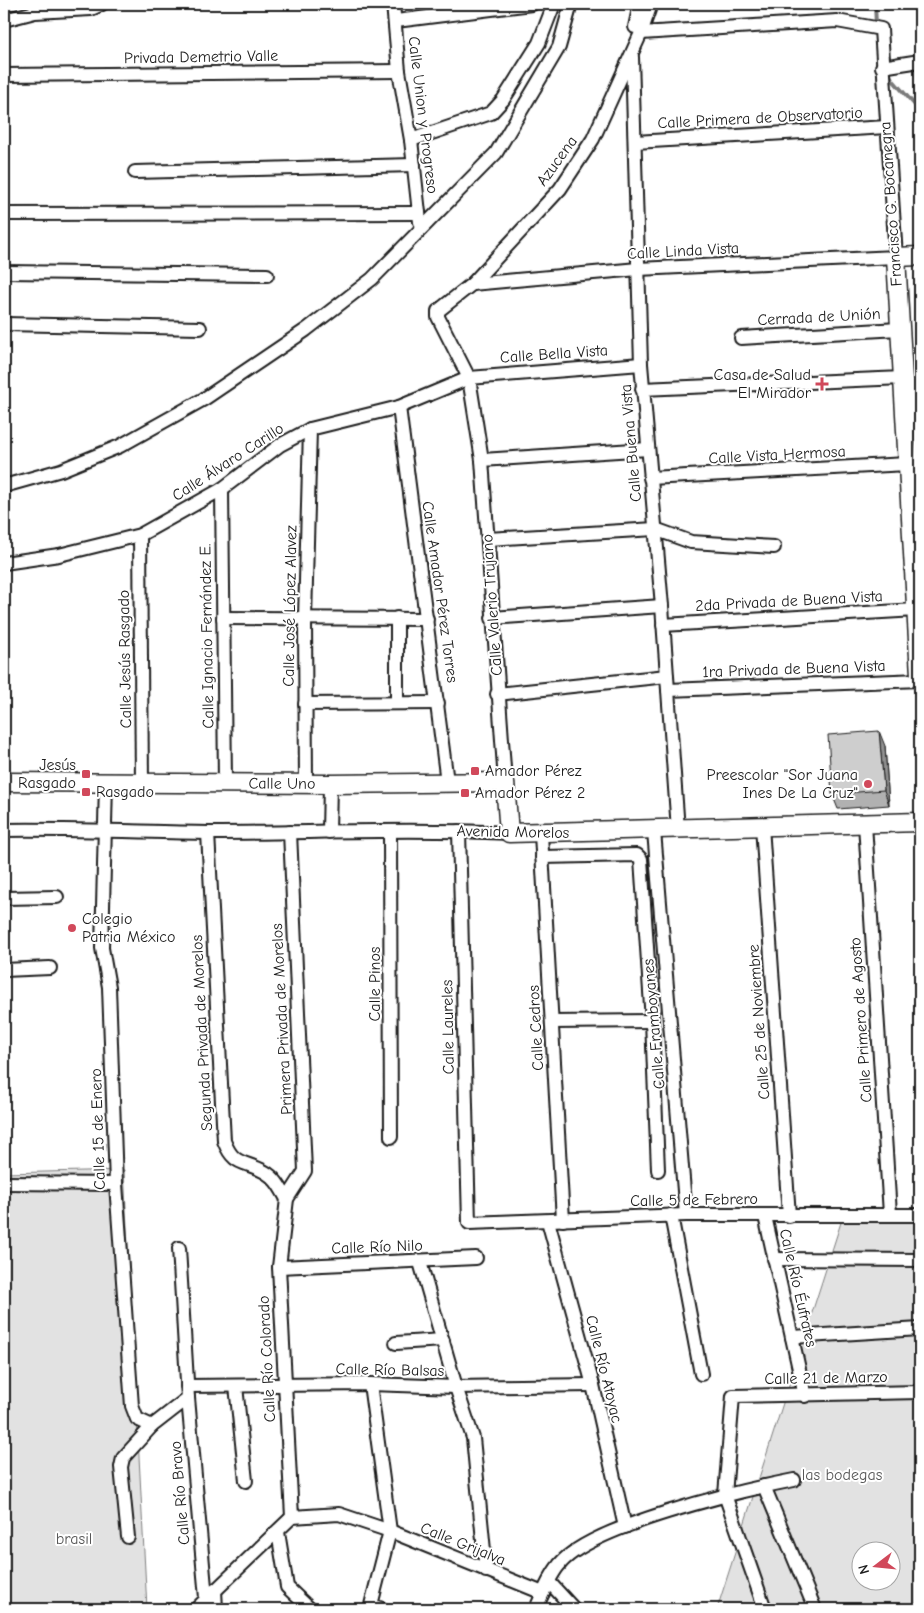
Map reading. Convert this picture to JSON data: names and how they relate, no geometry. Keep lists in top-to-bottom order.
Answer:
{
  "streets": {
    "street": [
      "Privada Demetrio Valle",
      "Calle Union y Progreso",
      "Calle Primera de Observatorio",
      "Azucena",
      "Francisco G. Bocanegra",
      "Calle Linda Vista",
      "Cerrada de Unión",
      "Calle Bella Vista",
      "Calle Buena Vista",
      "Calle Vista Hermosa",
      "Calle Álvaro Carillo",
      "Calle Amador Pérez Torres",
      "2da Privada de Buena Vista",
      "Calle Valerio Trujano",
      "Calle José López Alavez",
      "Calle Ignacio Fernández E.",
      "Calle Jesús Rasgado",
      "1ra Privada de Buena Vista",
      "Calle Uno",
      "Avenida Morelos",
      "Calle Pinos",
      "Primera Privada de Morelos",
      "Calle Primero de Agosto",
      "Calle 25 de Noviembre",
      "Calle Framboyanes",
      "Calle Laureles",
      "Calle Cedros",
      "Segunda Privada de Morelos",
      "Calle 15 de Enero",
      "Calle 5 de Febrero",
      "Calle Río Nilo",
      "Calle Río Éufrates",
      "Calle Río Colorado",
      "Calle Río Atoyac",
      "Calle Río Balsas",
      "Calle 21 de Marzo",
      "Calle Río Bravo",
      "Calle Grijalva"
    ]
  },
  "crossings": [
    ["Privada Demetrio Valle", "Calle Union y Progreso"],
    ["Calle Primera de Observatorio", "Francisco G. Bocanegra"],
    ["Calle Primera de Observatorio", "Calle Buena Vista"],
    ["Azucena", "Francisco G. Bocanegra"],
    ["Azucena", "Calle Linda Vista"],
    ["Azucena", "Calle Buena Vista"],
    ["Azucena", "Calle Valerio Trujano"],
    ["Francisco G. Bocanegra", "Calle Linda Vista"],
    ["Francisco G. Bocanegra", "Cerrada de Unión"],
    ["Francisco G. Bocanegra", "Calle Vista Hermosa"],
    ["Francisco G. Bocanegra", "2da Privada de Buena Vista"],
    ["Calle Linda Vista", "Calle Buena Vista"],
    ["Calle Bella Vista", "Calle Buena Vista"],
    ["Calle Bella Vista", "Calle Álvaro Carillo"],
    ["Calle Bella Vista", "Calle Valerio Trujano"],
    ["Calle Buena Vista", "Calle Vista Hermosa"],
    ["Calle Buena Vista", "2da Privada de Buena Vista"],
    ["Calle Buena Vista", "1ra Privada de Buena Vista"],
    ["Calle Buena Vista", "Avenida Morelos"],
    ["Calle Álvaro Carillo", "Calle Amador Pérez Torres"],
    ["Calle Álvaro Carillo", "Calle Valerio Trujano"],
    ["Calle Álvaro Carillo", "Calle José López Alavez"],
    ["Calle Álvaro Carillo", "Calle Ignacio Fernández E."],
    ["Calle Álvaro Carillo", "Calle Jesús Rasgado"],
    ["Calle Amador Pérez Torres", "Calle Uno"],
    ["Calle Valerio Trujano", "Calle Uno"],
    ["Calle Valerio Trujano", "Avenida Morelos"],
    ["Calle José López Alavez", "Calle Uno"],
    ["Calle Ignacio Fernández E.", "Calle Uno"],
    ["Calle Jesús Rasgado", "Calle Uno"],
    ["Calle Uno", "Calle 15 de Enero"],
    ["Avenida Morelos", "Calle Pinos"],
    ["Avenida Morelos", "Primera Privada de Morelos"],
    ["Avenida Morelos", "Calle Primero de Agosto"],
    ["Avenida Morelos", "Calle 25 de Noviembre"],
    ["Avenida Morelos", "Calle Framboyanes"],
    ["Avenida Morelos", "Calle Laureles"],
    ["Avenida Morelos", "Calle Cedros"],
    ["Avenida Morelos", "Segunda Privada de Morelos"],
    ["Avenida Morelos", "Calle 15 de Enero"],
    ["Primera Privada de Morelos", "Segunda Privada de Morelos"],
    ["Primera Privada de Morelos", "Calle Río Colorado"],
    ["Calle Primero de Agosto", "Calle 5 de Febrero"],
    ["Calle 25 de Noviembre", "Calle 5 de Febrero"],
    ["Calle Framboyanes", "Calle 5 de Febrero"],
    ["Calle Laureles", "Calle 5 de Febrero"],
    ["Calle Cedros", "Calle 5 de Febrero"],
    ["Segunda Privada de Morelos", "Calle Río Colorado"],
    ["Calle 5 de Febrero", "Calle Río Éufrates"],
    ["Calle 5 de Febrero", "Calle Río Atoyac"],
    ["Calle Río Nilo", "Calle Río Colorado"],
    ["Calle Río Éufrates", "Calle 21 de Marzo"],
    ["Calle Río Colorado", "Calle Río Balsas"],
    ["Calle Río Colorado", "Calle Grijalva"],
    ["Calle Río Atoyac", "Calle Río Balsas"],
    ["Calle Río Balsas", "Calle Río Bravo"]
  ],
  "parks": ["las bodegas", "brasil"],
  "places": {
    "health": ["Casa de Salud El Mirador"],
    "transit": [
      "Amador Pérez",
      "Jesús Rasgado",
      "Rasgado",
      "Amador Pérez 2"
    ],
    "other": ["Preescolar \"Sor Juana Ines De La Cruz\"", "Colegio Patria México"]
  },
  "north": "left"
}
